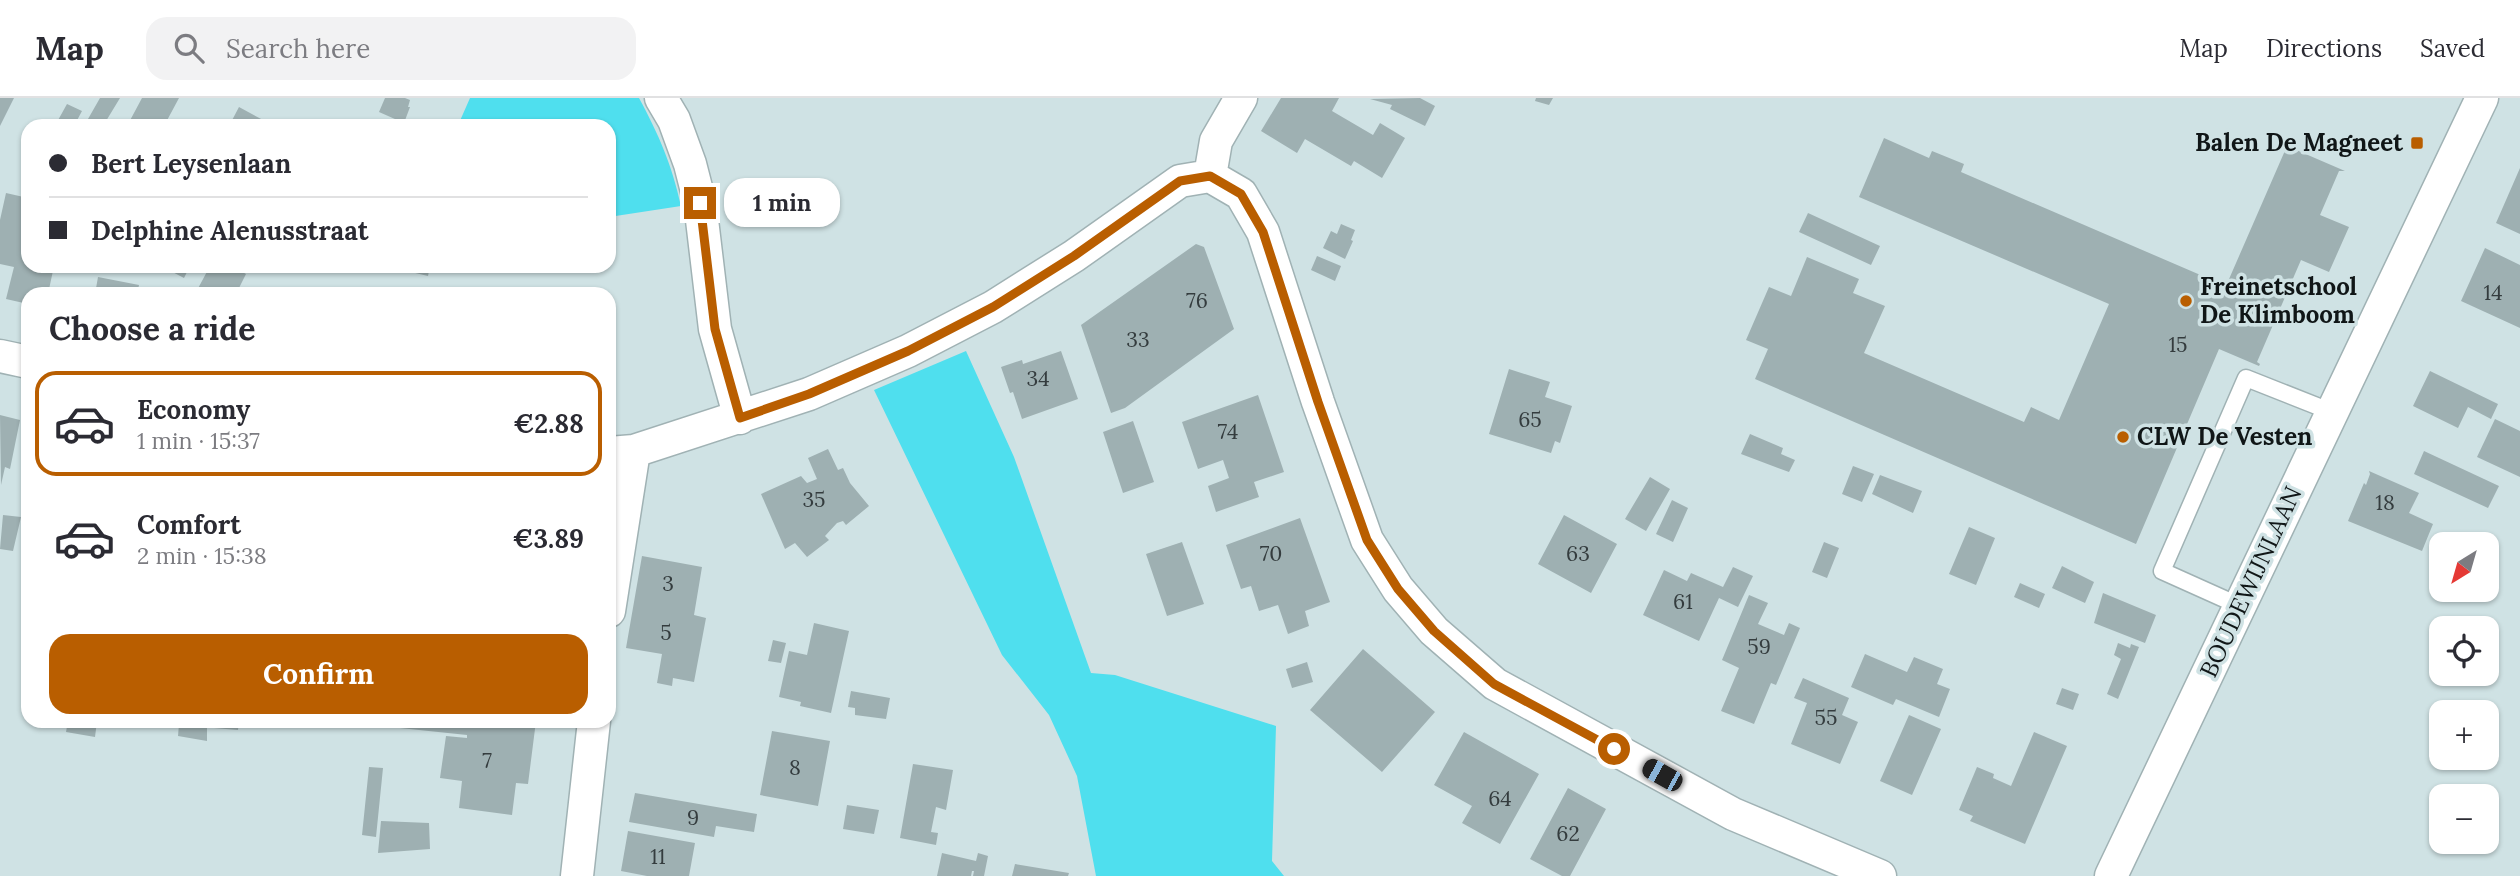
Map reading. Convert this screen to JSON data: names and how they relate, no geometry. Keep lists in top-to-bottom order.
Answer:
{
  "streets": {
    "street": ["BOUDEWIJNLAAN"]
  },
  "places": {
    "transit": ["Balen De Magneet"],
    "other": ["Freinetschool De Klimboom", "CLW De Vesten"]
  },
  "house_numbers": [
    "14",
    "76",
    "33",
    "15",
    "34",
    "65",
    "74",
    "35",
    "18",
    "70",
    "63",
    "3",
    "61",
    "5",
    "59",
    "55",
    "7",
    "8",
    "64",
    "9",
    "62",
    "11"
  ],
  "north": "bottom left",
  "page": {
    "header": "Map",
    "search": "Search here",
    "nav": ["Map", "Directions", "Saved"],
    "banner": ["Bert Leysenlaan", "Delphine Alenusstraat"],
    "bubble": "1 min",
    "heading": "Choose a ride",
    "list": [
      {
        "name": "Economy",
        "note": "1 min · 15:37",
        "value": "€2.88"
      },
      {
        "name": "Comfort",
        "note": "2 min · 15:38",
        "value": "€3.89"
      }
    ],
    "map_buttons": ["+", "−"],
    "buttons": "Confirm"
  }
}
